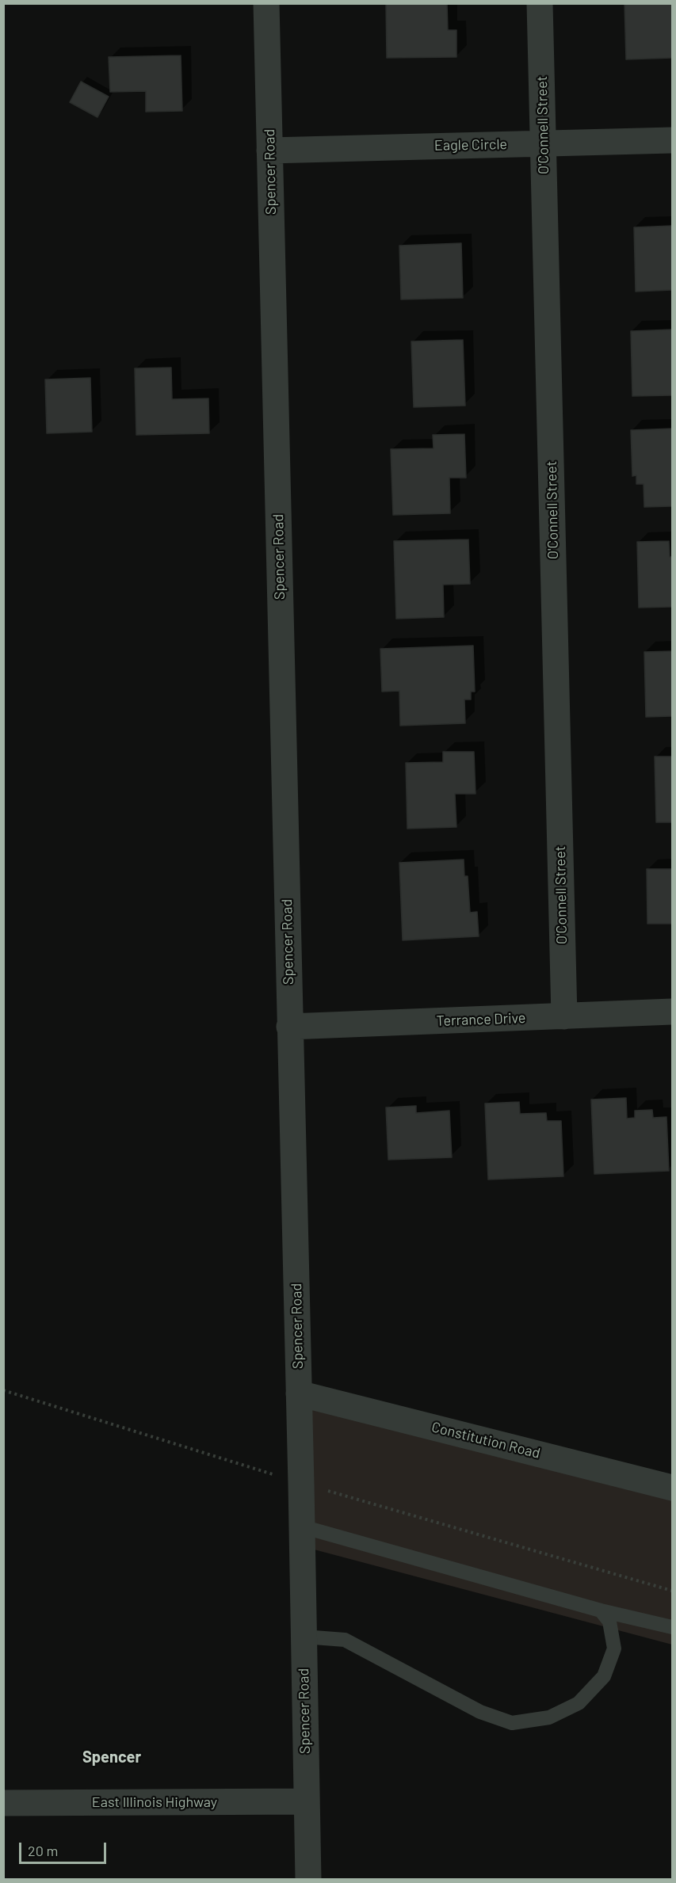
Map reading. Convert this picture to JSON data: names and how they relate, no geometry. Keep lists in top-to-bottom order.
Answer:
{
  "streets": {
    "street": [
      "O'Connell Street",
      "Eagle Circle",
      "Spencer Road",
      "Terrance Drive",
      "Constitution Road",
      "East Illinois Highway"
    ]
  },
  "crossings": [
    ["O'Connell Street", "Eagle Circle"],
    ["O'Connell Street", "Terrance Drive"],
    ["Eagle Circle", "Spencer Road"],
    ["Spencer Road", "Terrance Drive"],
    ["Spencer Road", "Constitution Road"],
    ["Spencer Road", "East Illinois Highway"]
  ],
  "districts": ["Spencer"],
  "scale_bar": "20 m"
}
